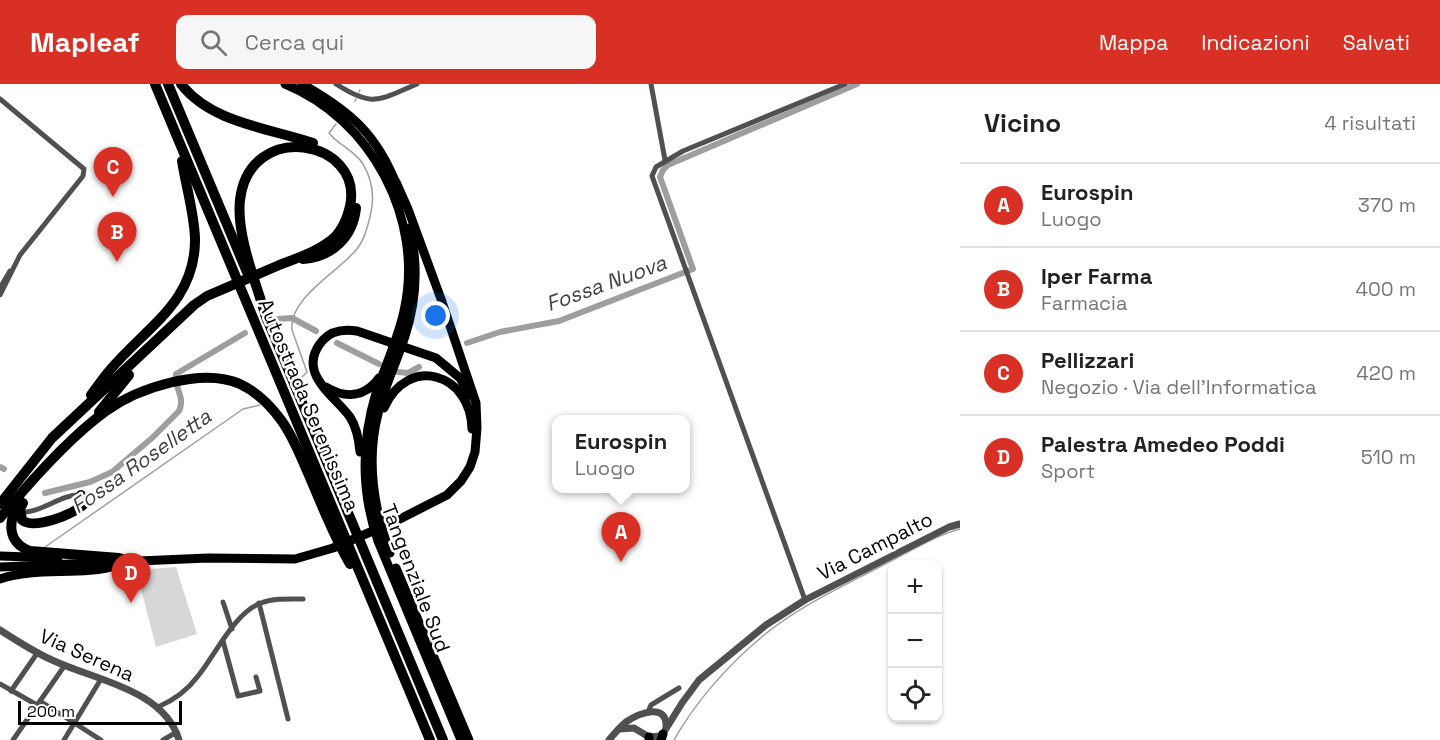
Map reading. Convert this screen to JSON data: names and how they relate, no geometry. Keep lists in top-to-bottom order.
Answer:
{
  "streets": {
    "highway": ["Autostrada Serenissima", "Tangenziale Sud"],
    "street": ["Via Campalto", "Via Serena"]
  },
  "water": ["Fossa Nuova", "Fossa Roselletta"],
  "scale_bar": "200 m",
  "page": {
    "header": "Mapleaf",
    "search": "Cerca qui",
    "nav": ["Mappa", "Indicazioni", "Salvati"],
    "heading": ["Vicino", "4 risultati"],
    "pins": [
      "C",
      "B",
      "A",
      "D"
    ],
    "list": [
      {
        "mark": "A",
        "name": "Eurospin",
        "note": "Luogo",
        "value": "370 m"
      },
      {
        "mark": "B",
        "name": "Iper Farma",
        "note": "Farmacia",
        "value": "400 m"
      },
      {
        "mark": "C",
        "name": "Pellizzari",
        "note": "Negozio · Via dell'Informatica",
        "value": "420 m"
      },
      {
        "mark": "D",
        "name": "Palestra Amedeo Poddi",
        "note": "Sport",
        "value": "510 m"
      }
    ],
    "popup": ["Eurospin", "Luogo"],
    "map_buttons": ["+", "−"],
    "scale": "200 m"
  }
}
